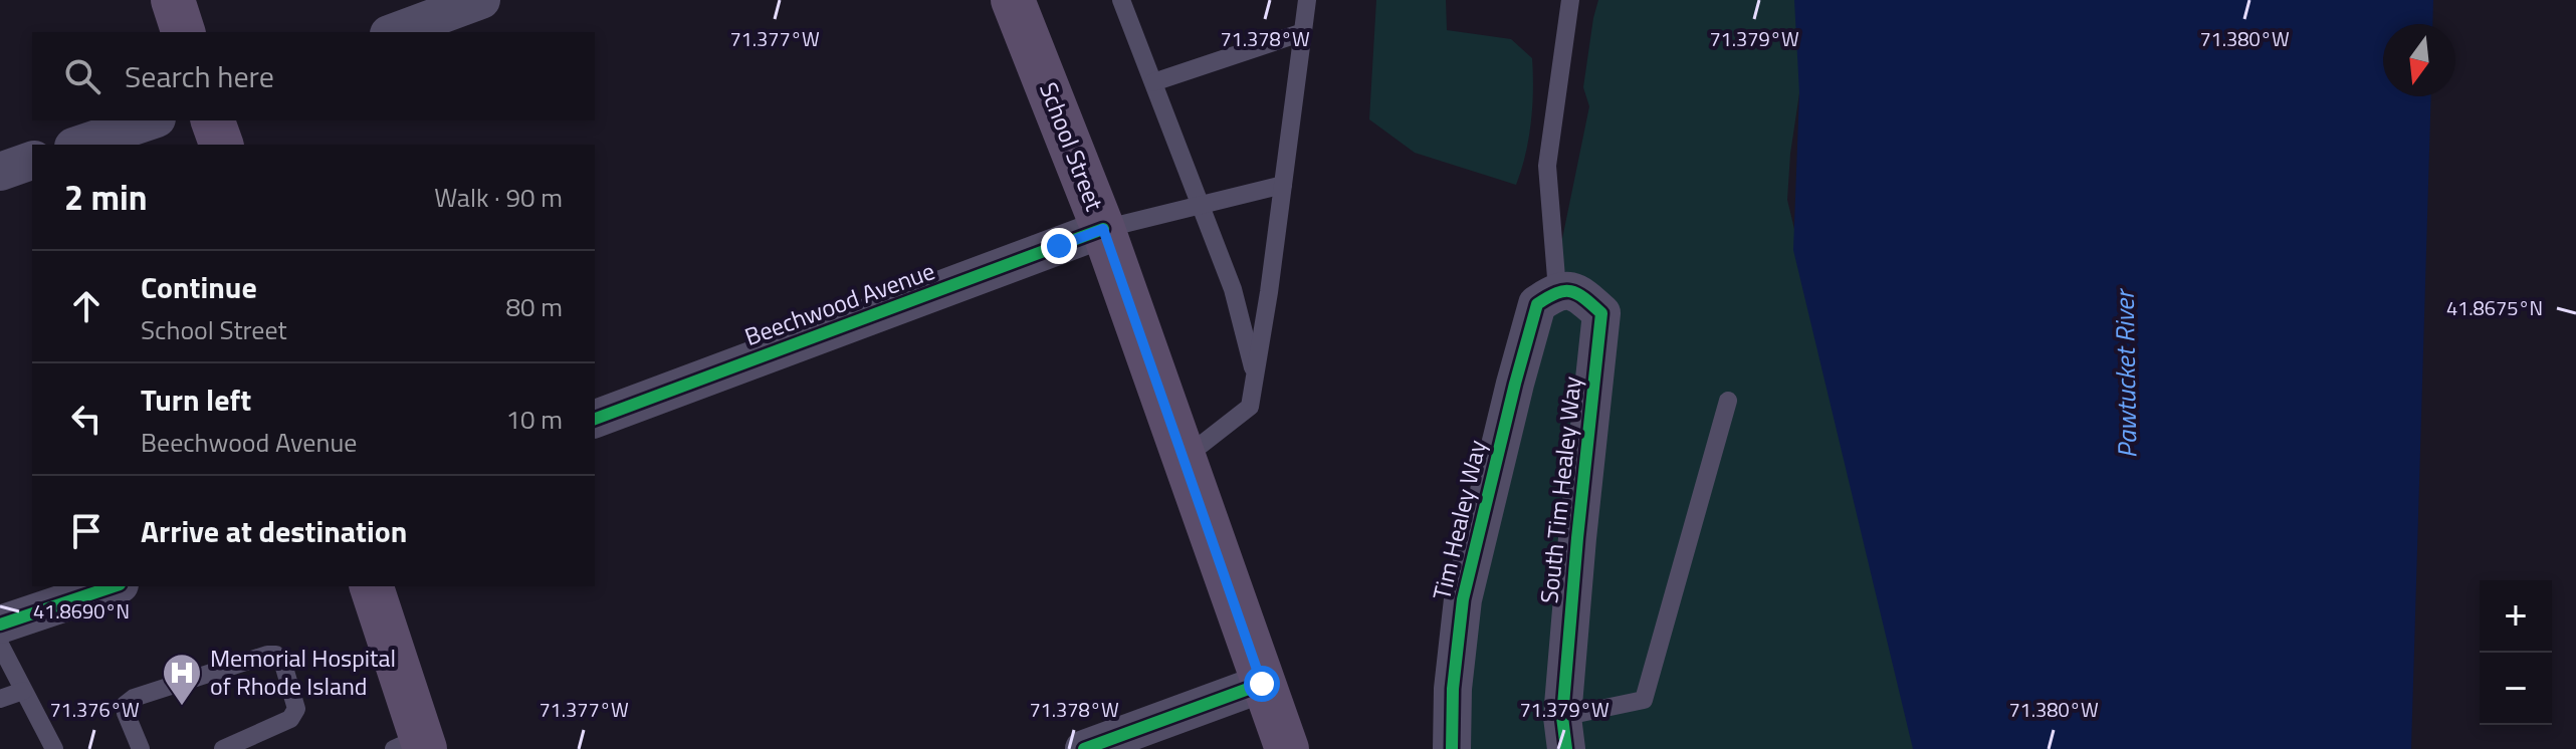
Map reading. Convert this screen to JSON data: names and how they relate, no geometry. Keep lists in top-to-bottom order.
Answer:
{
  "streets": {
    "main road": ["School Street"],
    "street": ["Beechwood Avenue", "South Tim Healey Way", "Tim Healey Way"]
  },
  "crossings": [
    ["School Street", "Beechwood Avenue"],
    ["South Tim Healey Way", "Tim Healey Way"]
  ],
  "water": ["Pawtucket River"],
  "places": {
    "hospital": ["Memorial Hospital of Rhode Island"]
  },
  "north": "bottom",
  "page": {
    "search": "Search here",
    "heading": ["2 min", "Walk · 90 m"],
    "list": [
      ["Continue", "School Street", "80 m"],
      ["Turn left", "Beechwood Avenue", "10 m"],
      "Arrive at destination"
    ],
    "map_buttons": ["+", "−"]
  },
  "coordinates": [
    "71.377°W",
    "71.378°W",
    "71.379°W",
    "71.380°W",
    "41.8675°N",
    "41.8690°N",
    "71.376°W"
  ]
}
